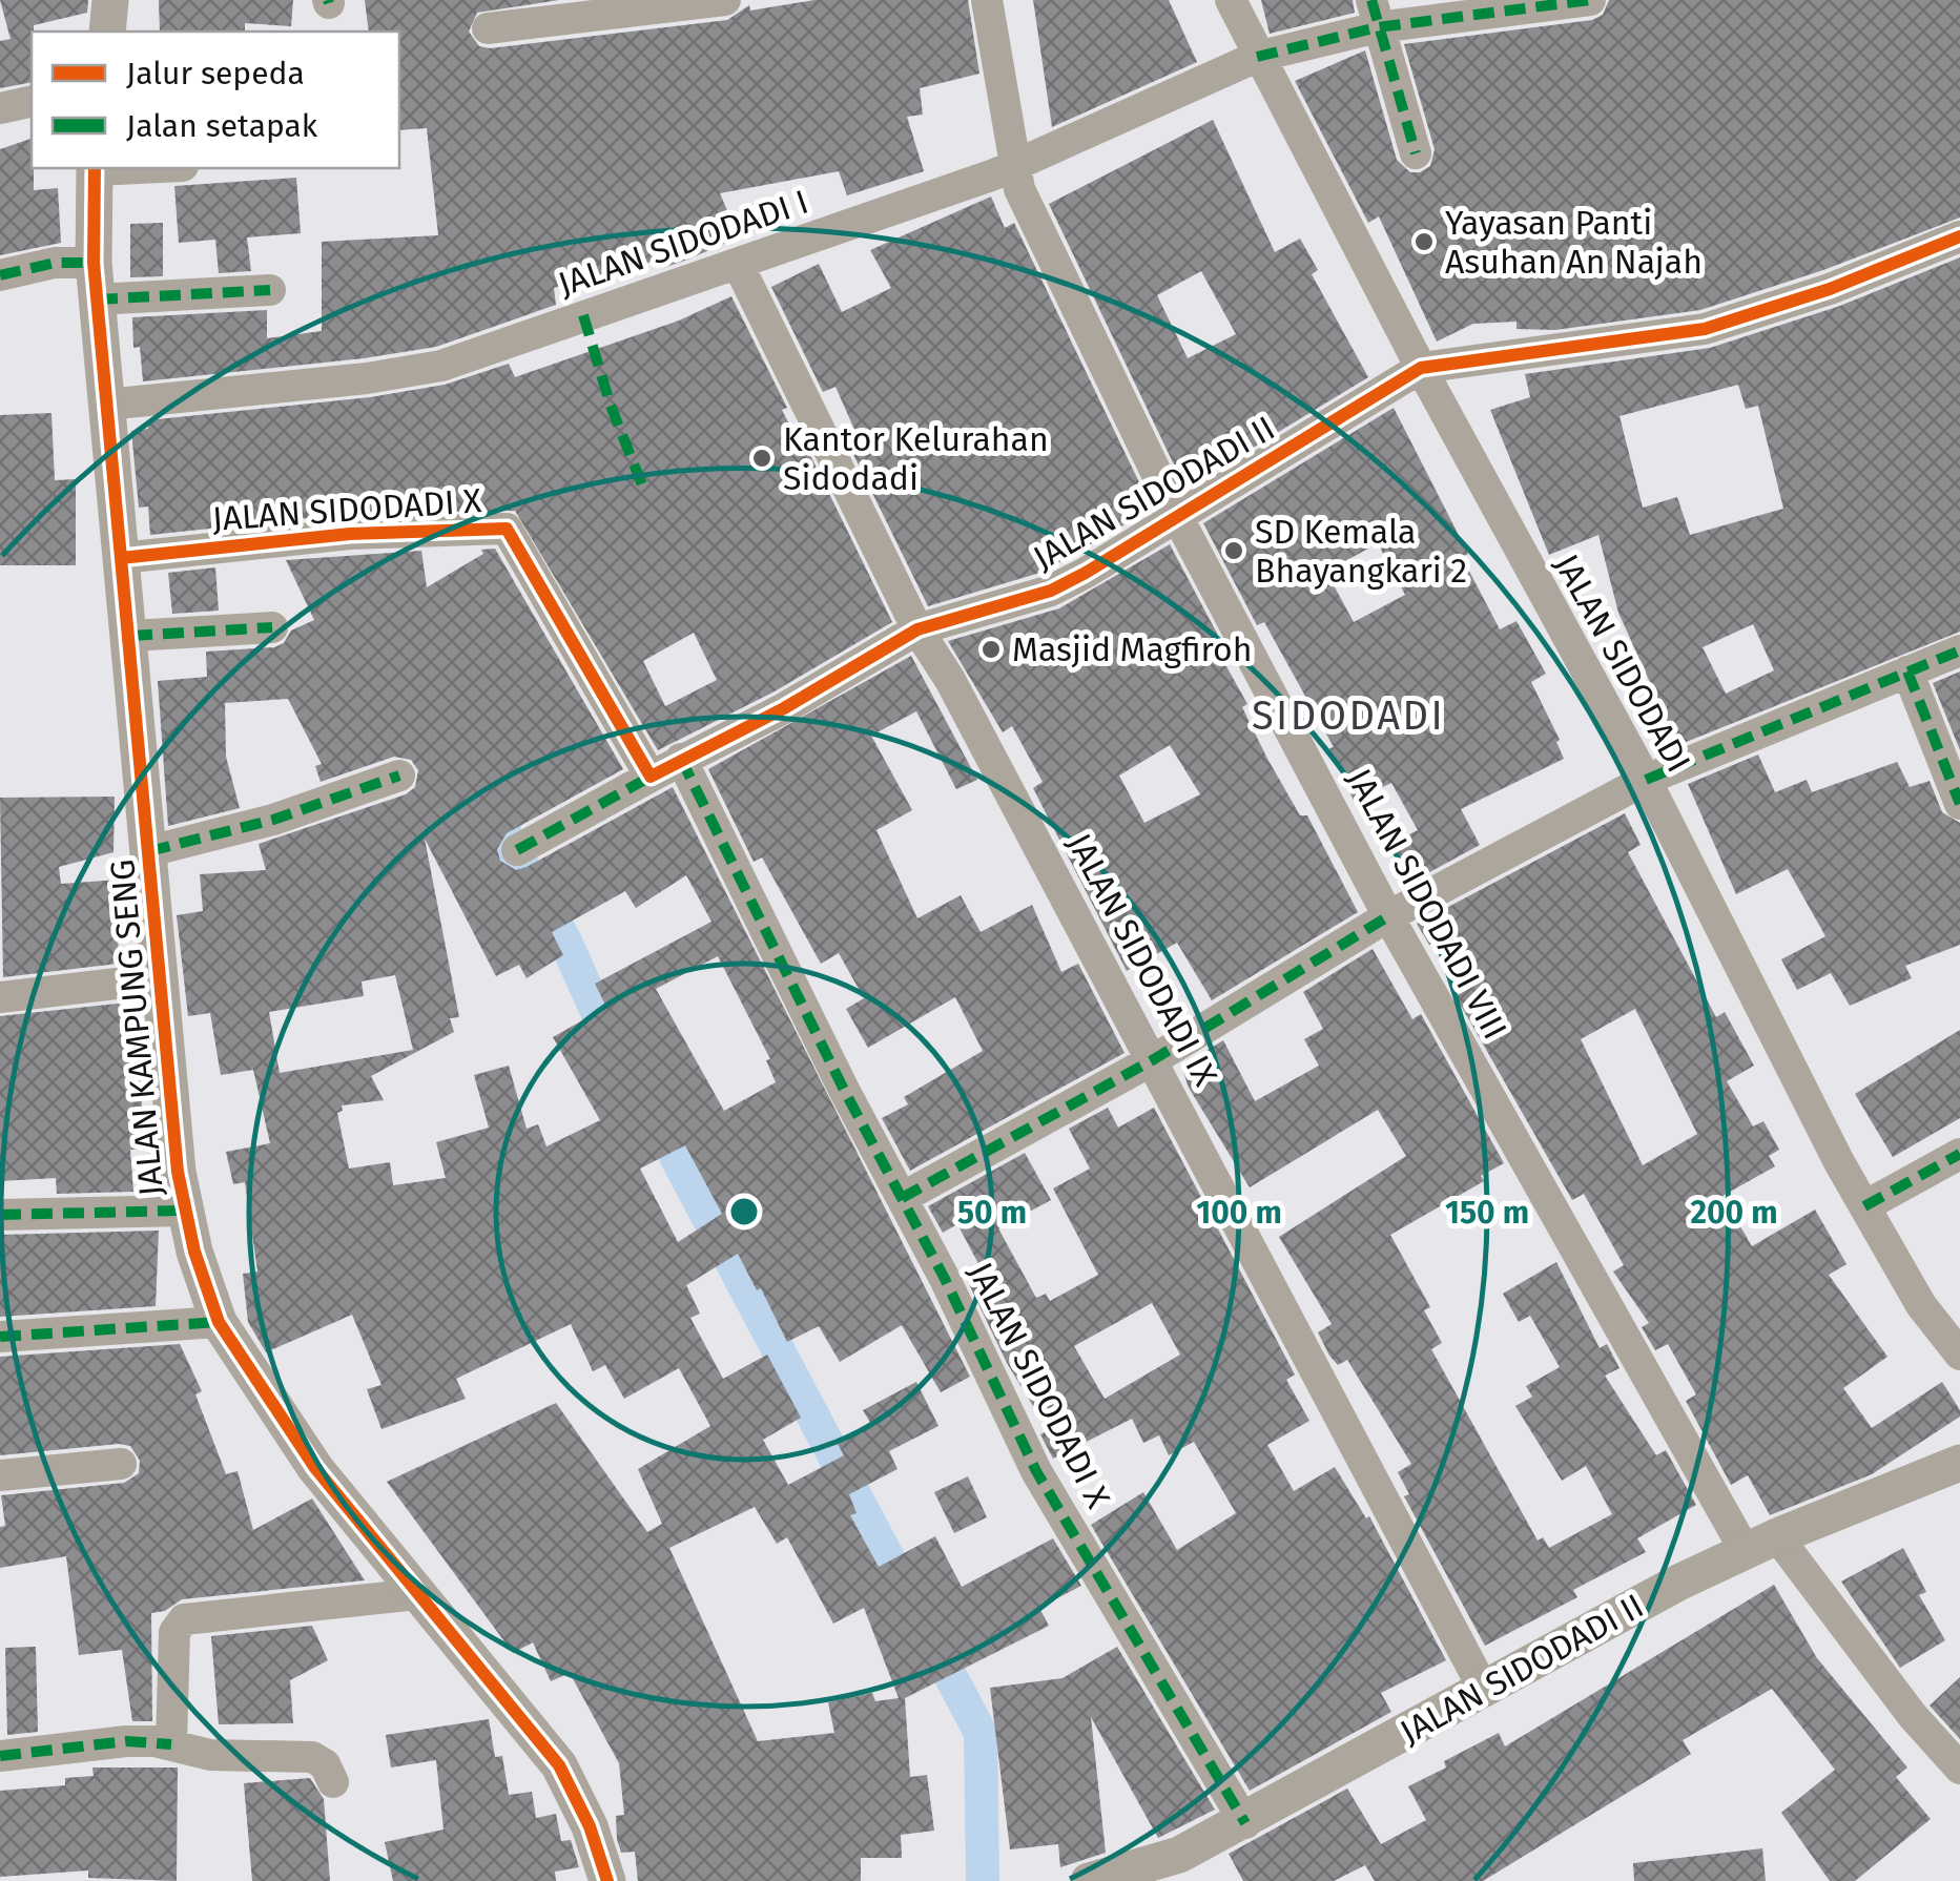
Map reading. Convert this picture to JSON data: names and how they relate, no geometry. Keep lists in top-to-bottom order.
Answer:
{
  "streets": {
    "street": [
      "JALAN SIDODADI I",
      "JALAN SIDODADI II",
      "JALAN SIDODADI X",
      "JALAN SIDODADI",
      "JALAN SIDODADI VIII",
      "JALAN SIDODADI IX",
      "JALAN KAMPUNG SENG"
    ]
  },
  "crossings": [
    ["JALAN SIDODADI I", "JALAN SIDODADI"],
    ["JALAN SIDODADI I", "JALAN SIDODADI VIII"],
    ["JALAN SIDODADI I", "JALAN SIDODADI IX"],
    ["JALAN SIDODADI I", "JALAN KAMPUNG SENG"],
    ["JALAN SIDODADI II", "JALAN SIDODADI X"],
    ["JALAN SIDODADI II", "JALAN SIDODADI"],
    ["JALAN SIDODADI II", "JALAN SIDODADI VIII"],
    ["JALAN SIDODADI II", "JALAN SIDODADI IX"],
    ["JALAN SIDODADI X", "JALAN KAMPUNG SENG"]
  ],
  "districts": ["SIDODADI"],
  "places": [
    "Yayasan Panti Asuhan An Najah",
    "Kantor Kelurahan Sidodadi",
    "SD Kemala Bhayangkari 2",
    "Masjid Magfiroh"
  ],
  "legend": ["Jalur sepeda", "Jalan setapak"],
  "rings": [
    "50 m",
    "100 m",
    "150 m",
    "200 m"
  ]
}
